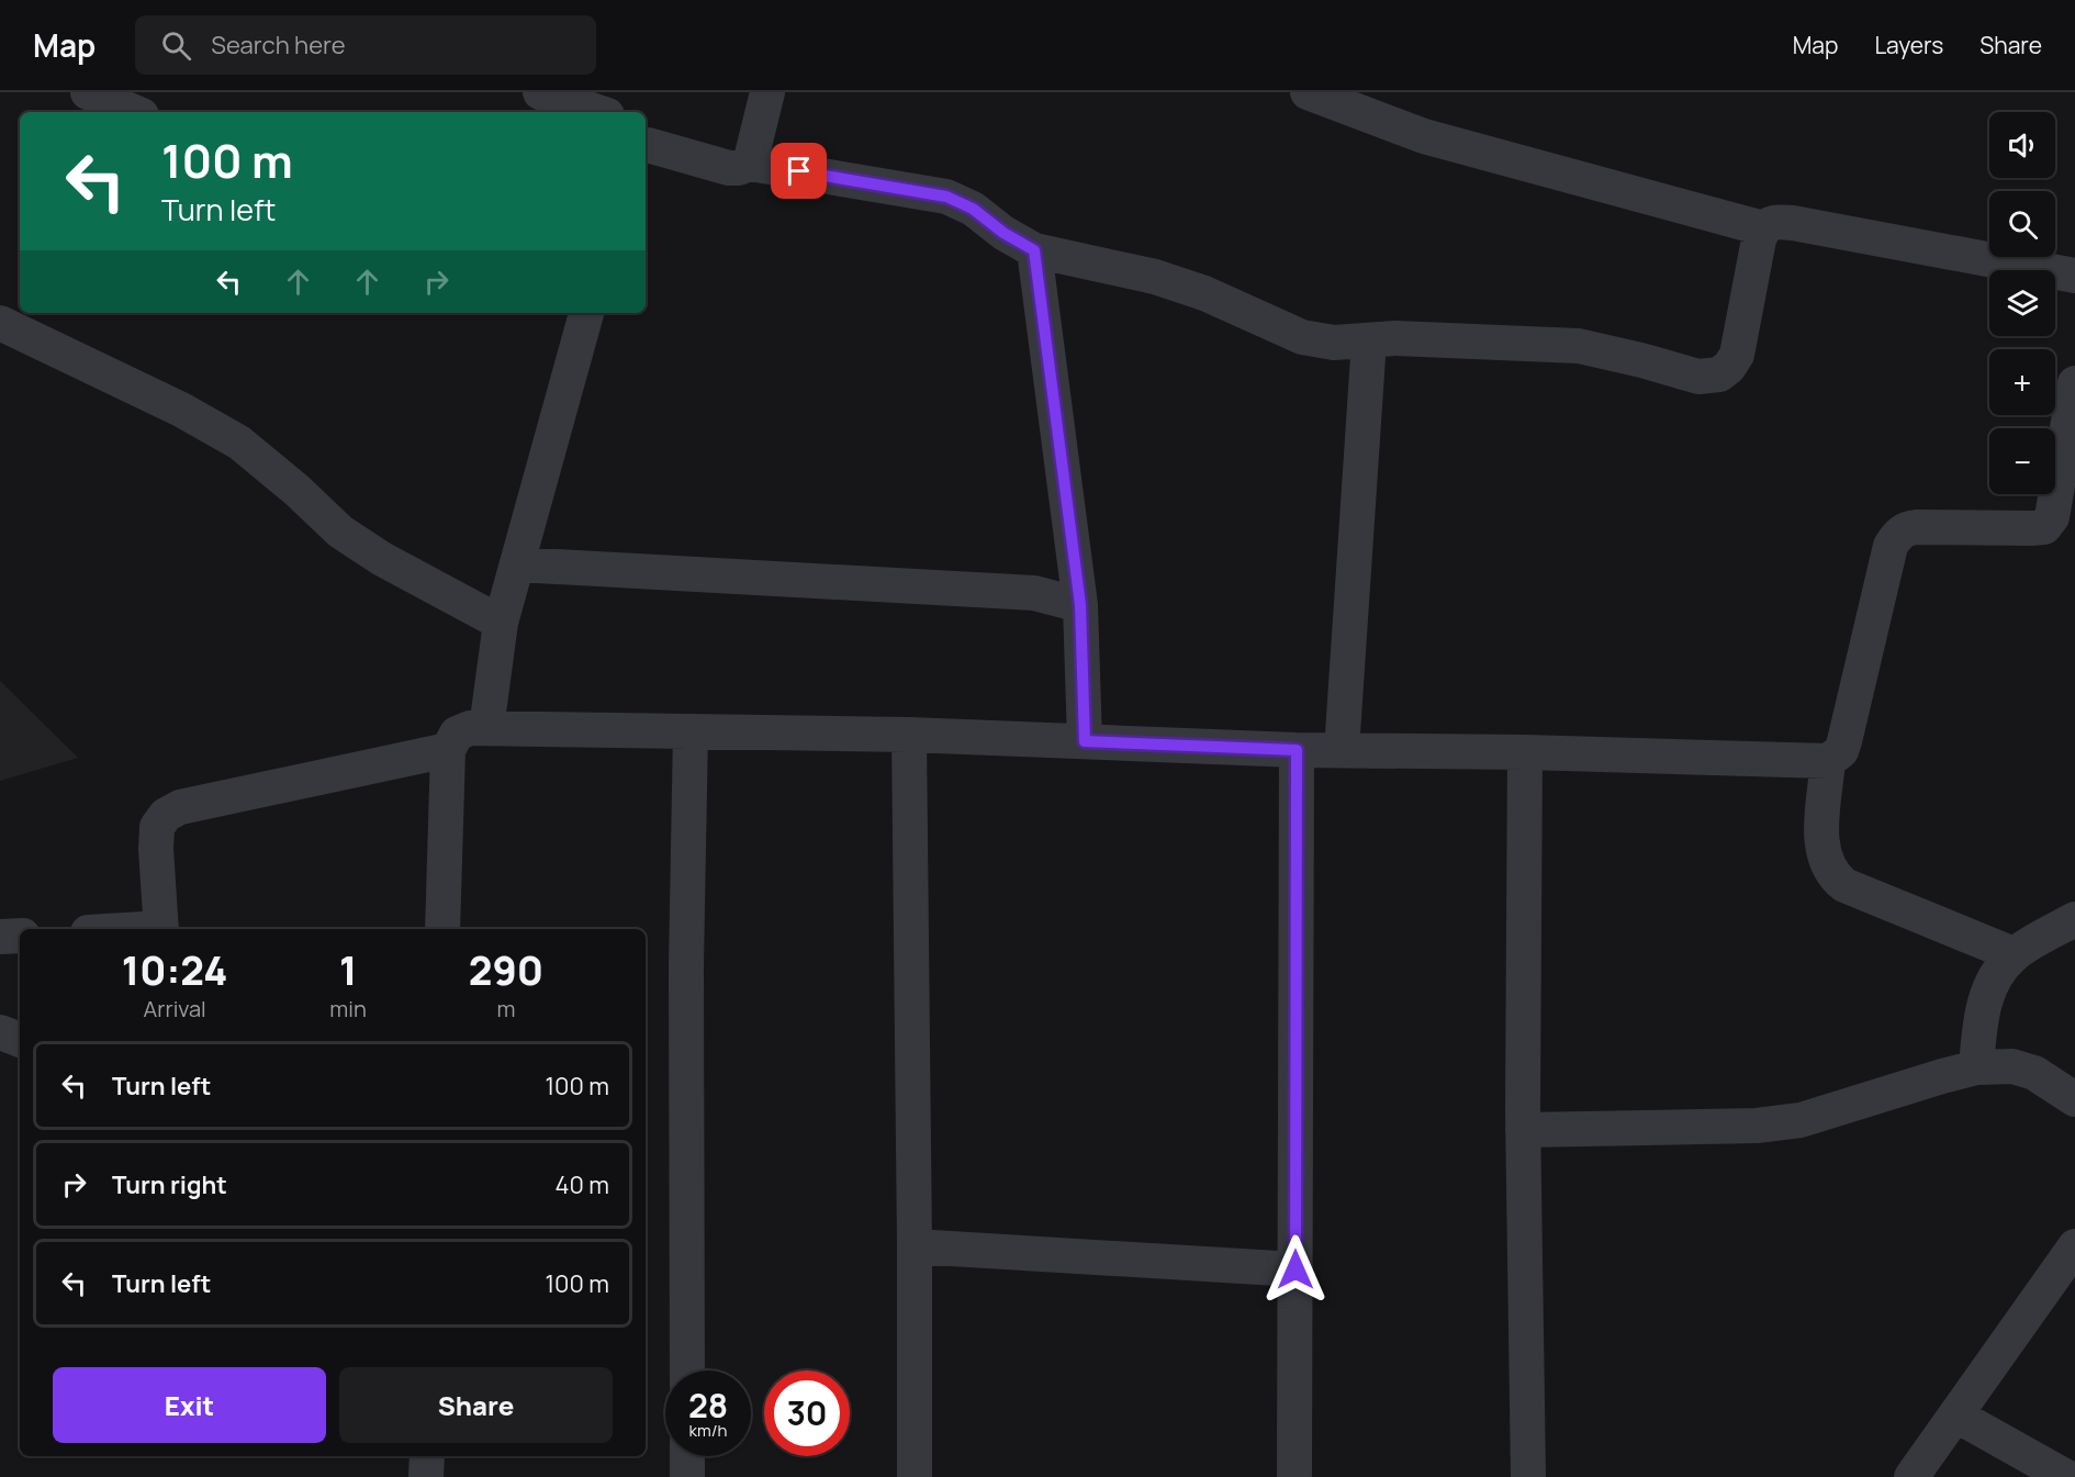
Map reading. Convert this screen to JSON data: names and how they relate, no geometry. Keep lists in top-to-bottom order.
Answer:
{
  "page": {
    "header": "Map",
    "search": "Search here",
    "nav": ["Map", "Layers", "Share"],
    "map_buttons": ["+", "−"],
    "turn": ["100 m", "Turn left"],
    "eta": [
      "10:24",
      "Arrival",
      "1",
      "min",
      "290",
      "m"
    ],
    "list": [
      {
        "name": "Turn left",
        "value": "100 m"
      },
      {
        "name": "Turn right",
        "value": "40 m"
      },
      {
        "name": "Turn left",
        "value": "100 m"
      }
    ],
    "buttons": ["Exit", "Share"],
    "speed": "28 km/h",
    "limit": "30"
  }
}
